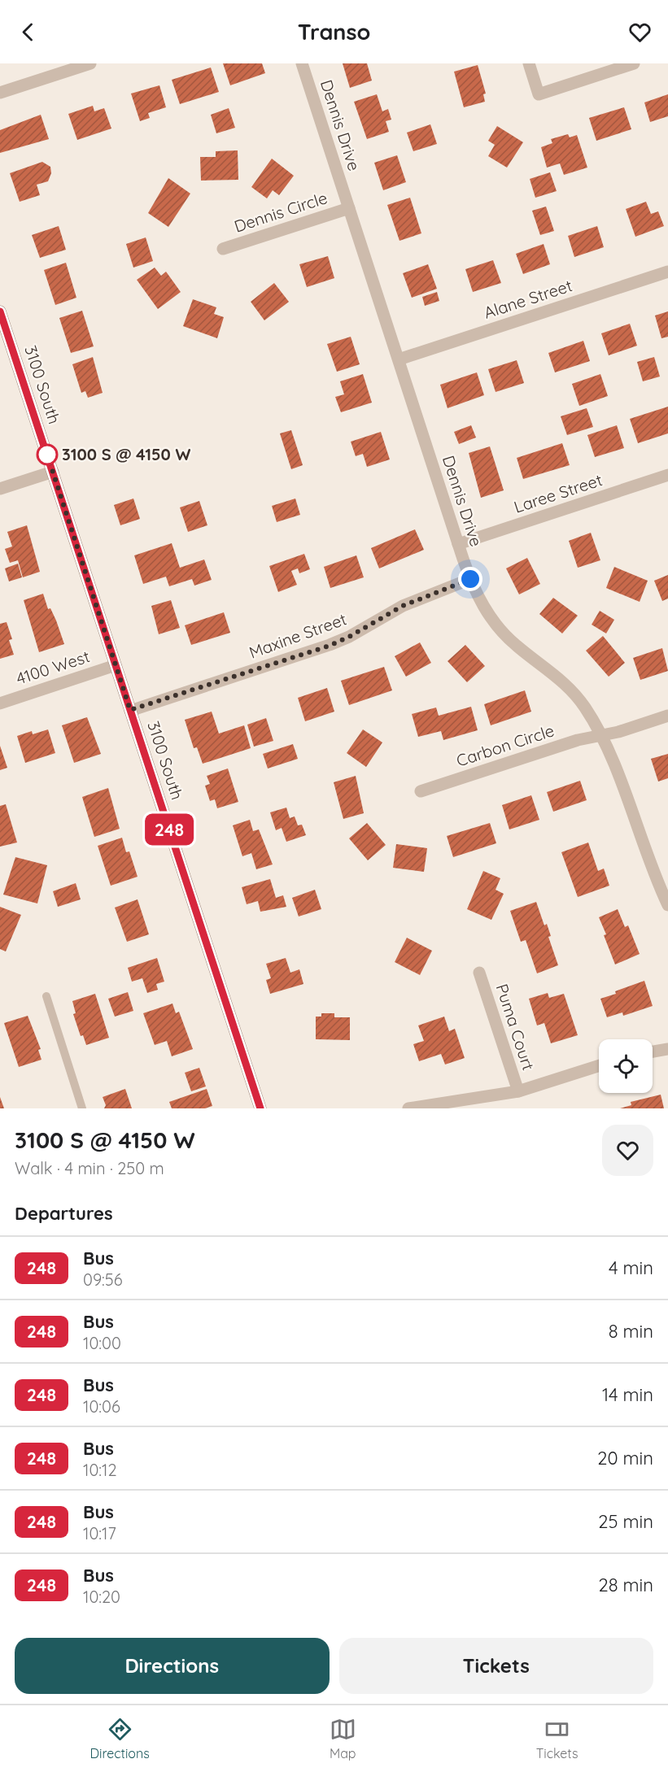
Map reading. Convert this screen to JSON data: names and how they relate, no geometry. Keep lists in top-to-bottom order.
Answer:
{
  "streets": {
    "main road": ["3100 South"],
    "street": [
      "Dennis Drive",
      "Dennis Circle",
      "Alane Street",
      "Laree Street",
      "Maxine Street",
      "4100 West",
      "Carbon Circle",
      "Puma Court"
    ]
  },
  "crossings": [
    ["Dennis Drive", "Dennis Circle"],
    ["Dennis Drive", "Alane Street"],
    ["Dennis Drive", "Laree Street"],
    ["Dennis Drive", "Maxine Street"],
    ["Dennis Drive", "Carbon Circle"],
    ["3100 South", "Maxine Street"],
    ["3100 South", "4100 West"]
  ],
  "places": ["3100 S @ 4150 W"],
  "lines": ["bus line 248"],
  "page": {
    "header": "Transo",
    "on_map": "248",
    "heading": [
      ["3100 S @ 4150 W", "Walk · 4 min · 250 m"],
      "Departures"
    ],
    "list": [
      {
        "mark": "248",
        "name": "Bus",
        "note": "09:56",
        "value": "4 min"
      },
      {
        "mark": "248",
        "name": "Bus",
        "note": "10:00",
        "value": "8 min"
      },
      {
        "mark": "248",
        "name": "Bus",
        "note": "10:06",
        "value": "14 min"
      },
      {
        "mark": "248",
        "name": "Bus",
        "note": "10:12",
        "value": "20 min"
      },
      {
        "mark": "248",
        "name": "Bus",
        "note": "10:17",
        "value": "25 min"
      },
      {
        "mark": "248",
        "name": "Bus",
        "note": "10:20",
        "value": "28 min"
      }
    ],
    "buttons": ["Directions", "Tickets"],
    "tabs": ["Directions", "Map", "Tickets"]
  }
}
